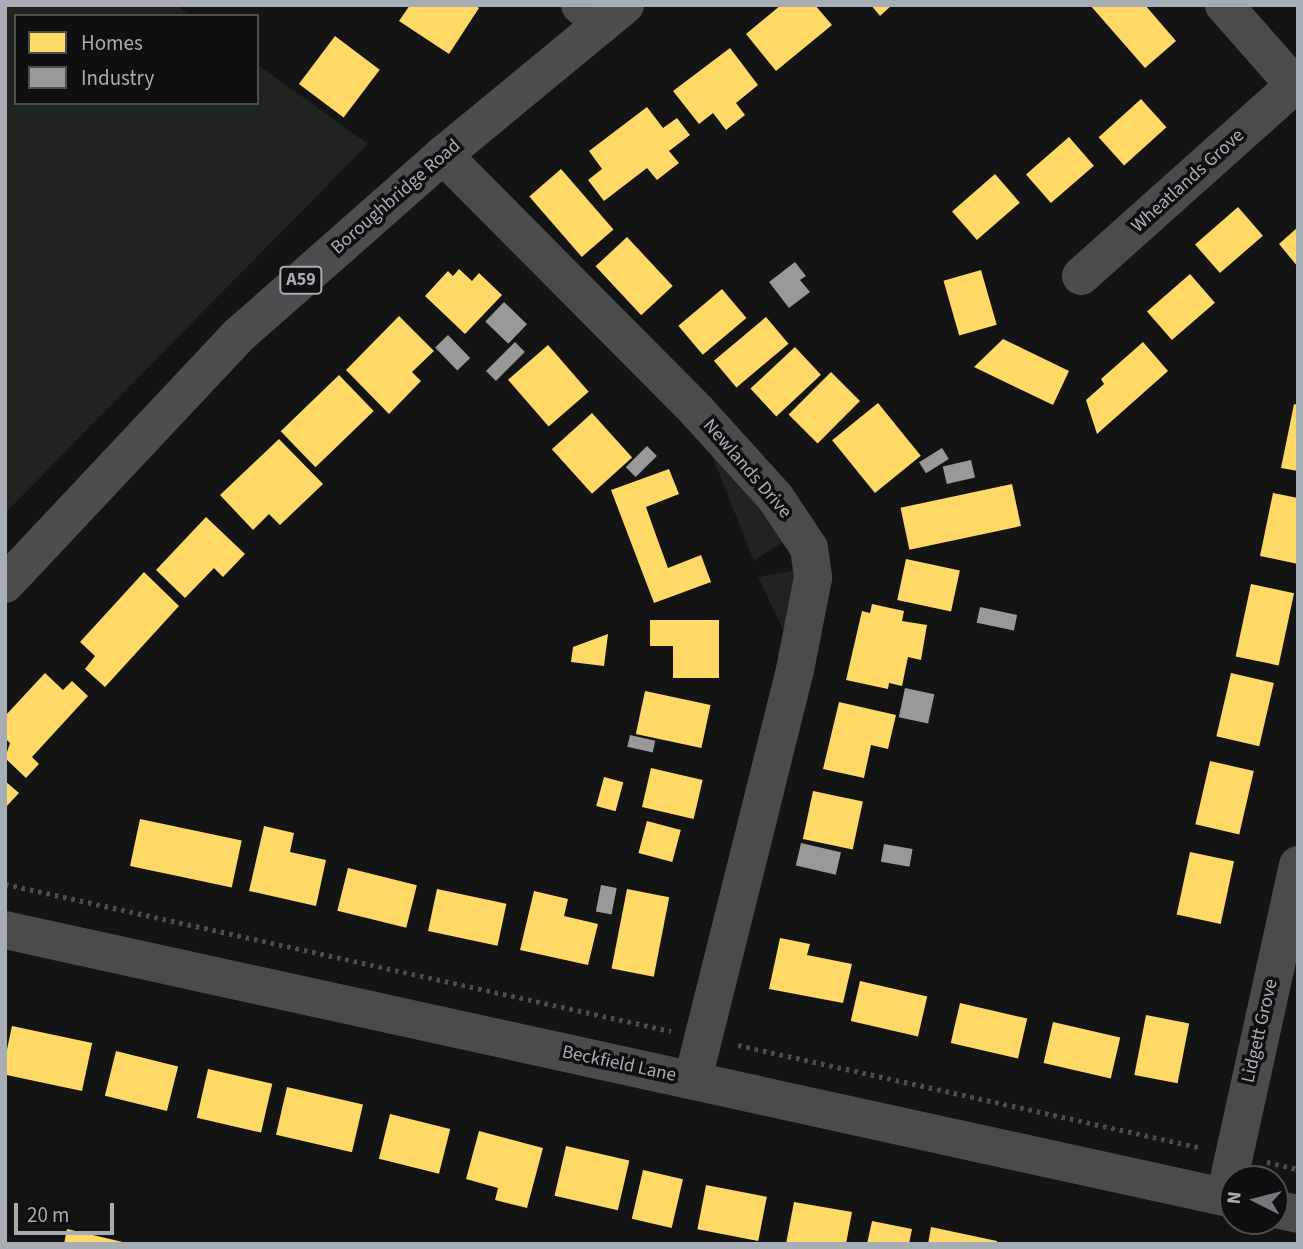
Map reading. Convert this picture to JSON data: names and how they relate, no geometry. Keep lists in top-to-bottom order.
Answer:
{
  "streets": {
    "main road": ["Boroughbridge Road", "A59"],
    "street": [
      "Wheatlands Grove",
      "Newlands Drive",
      "Lidgett Grove",
      "Beckfield Lane"
    ]
  },
  "crossings": [
    ["Boroughbridge Road", "Newlands Drive"],
    ["Newlands Drive", "Beckfield Lane"]
  ],
  "legend": ["Homes", "Industry"],
  "scale_bar": "20 m",
  "north": "left"
}
